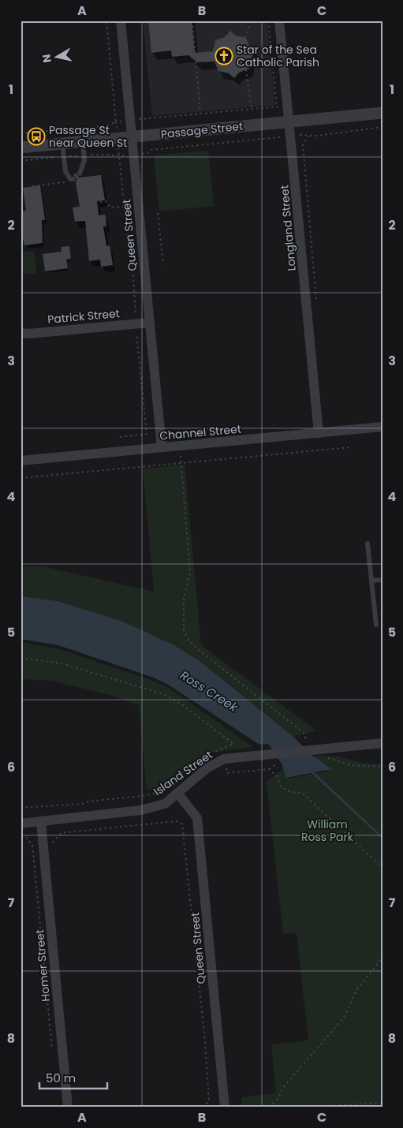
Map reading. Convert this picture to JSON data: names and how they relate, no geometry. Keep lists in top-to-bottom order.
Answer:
{
  "streets": {
    "street": [
      "Passage Street",
      "Longland Street",
      "Queen Street",
      "Patrick Street",
      "Channel Street",
      "Island Street",
      "Homer Street"
    ]
  },
  "crossings": [
    ["Passage Street", "Longland Street"],
    ["Passage Street", "Queen Street"],
    ["Longland Street", "Channel Street"],
    ["Queen Street", "Patrick Street"],
    ["Queen Street", "Channel Street"],
    ["Queen Street", "Island Street"],
    ["Island Street", "Homer Street"]
  ],
  "water": ["Ross Creek"],
  "parks": ["William Ross Park"],
  "places": {
    "church": ["Star of the Sea Catholic Parish"],
    "bus stop": ["Passage St near Queen St"]
  },
  "scale_bar": "50 m",
  "north": "left",
  "grid": {
    "columns": ["A", "B", "C"],
    "rows": [
      "1",
      "2",
      "3",
      "4",
      "5",
      "6",
      "7",
      "8"
    ]
  }
}
